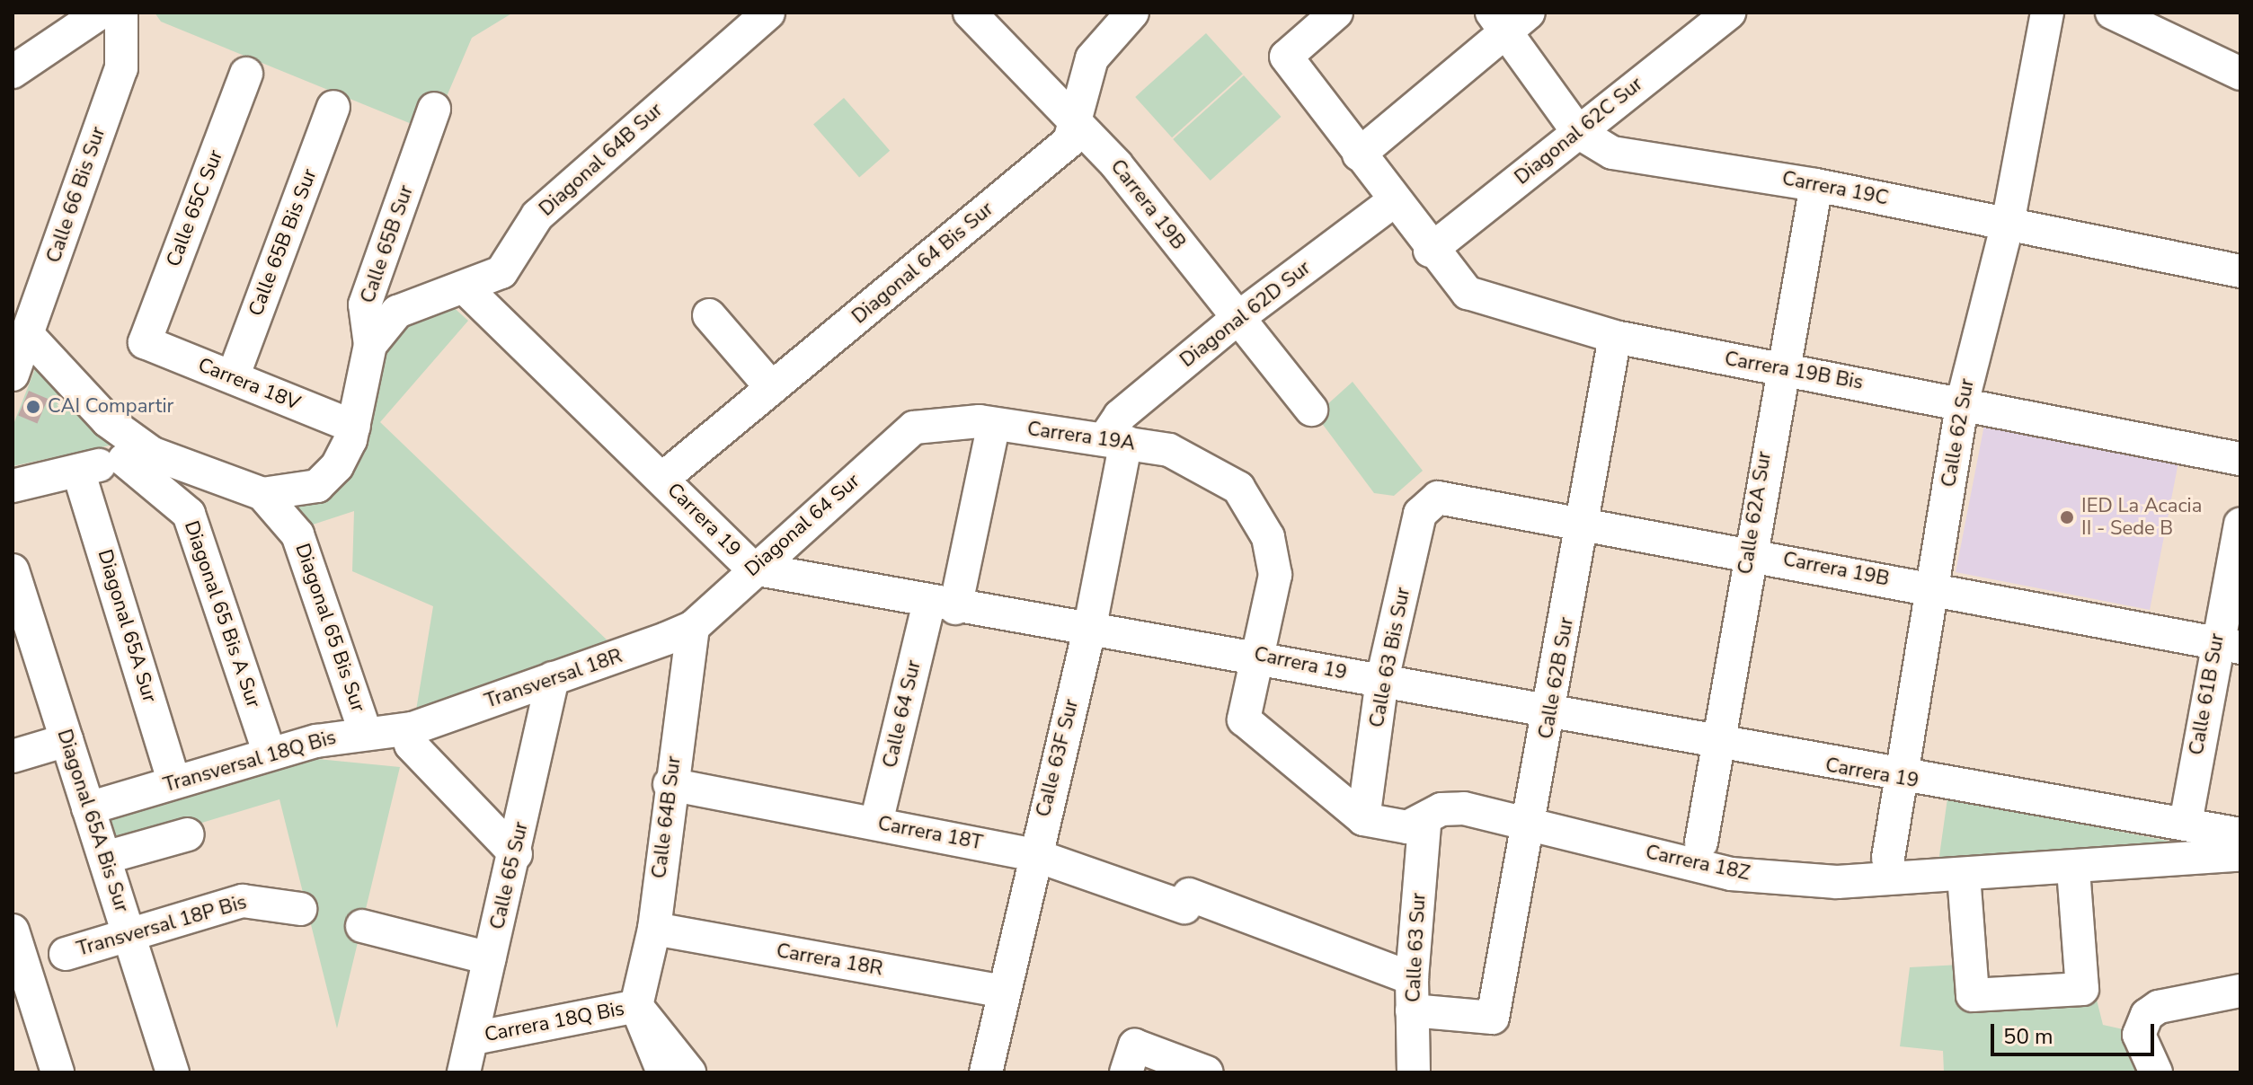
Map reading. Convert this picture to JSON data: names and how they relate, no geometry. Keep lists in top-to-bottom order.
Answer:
{
  "streets": {
    "street": [
      "Diagonal 62C Sur",
      "Diagonal 64B Sur",
      "Carrera 19C",
      "Calle 66 Bis Sur",
      "Carrera 19B",
      "Calle 65C Sur",
      "Calle 65B Bis Sur",
      "Calle 65B Sur",
      "Diagonal 64 Bis Sur",
      "Diagonal 62D Sur",
      "Carrera 19B Bis",
      "Carrera 18V",
      "Calle 62 Sur",
      "Carrera 19A",
      "Calle 62A Sur",
      "Carrera 19",
      "Diagonal 64 Sur",
      "Diagonal 65 Bis A Sur",
      "Diagonal 65A Sur",
      "Diagonal 65 Bis Sur",
      "Calle 63 Bis Sur",
      "Calle 62B Sur",
      "Transversal 18R",
      "Calle 61B Sur",
      "Calle 64 Sur",
      "Calle 63F Sur",
      "Transversal 18Q Bis",
      "Calle 64B Sur",
      "Diagonal 65A Bis Sur",
      "Carrera 18T",
      "Carrera 18Z",
      "Calle 65 Sur",
      "Transversal 18P Bis",
      "Calle 63 Sur",
      "Carrera 18R",
      "Carrera 18Q Bis"
    ]
  },
  "crossings": [
    ["Diagonal 62C Sur", "Carrera 19C"],
    ["Diagonal 62C Sur", "Carrera 19B Bis"],
    ["Diagonal 64B Sur", "Calle 65B Sur"],
    ["Diagonal 64B Sur", "Carrera 19"],
    ["Carrera 19C", "Calle 62 Sur"],
    ["Carrera 19C", "Calle 62A Sur"],
    ["Carrera 19B", "Diagonal 64 Bis Sur"],
    ["Carrera 19B", "Diagonal 62D Sur"],
    ["Carrera 19B", "Calle 62 Sur"],
    ["Carrera 19B", "Calle 62A Sur"],
    ["Carrera 19B", "Calle 63 Bis Sur"],
    ["Carrera 19B", "Calle 62B Sur"],
    ["Carrera 19B", "Calle 61B Sur"],
    ["Calle 65C Sur", "Carrera 18V"],
    ["Calle 65B Bis Sur", "Carrera 18V"],
    ["Calle 65B Sur", "Carrera 18V"],
    ["Calle 65B Sur", "Diagonal 65 Bis Sur"],
    ["Diagonal 64 Bis Sur", "Carrera 19"],
    ["Diagonal 62D Sur", "Carrera 19B Bis"],
    ["Diagonal 62D Sur", "Carrera 19A"],
    ["Diagonal 62D Sur", "Calle 63F Sur"],
    ["Carrera 19B Bis", "Calle 62 Sur"],
    ["Carrera 19B Bis", "Calle 62A Sur"],
    ["Carrera 19B Bis", "Calle 62B Sur"],
    ["Calle 62 Sur", "Carrera 19"],
    ["Carrera 19A", "Carrera 19"],
    ["Carrera 19A", "Diagonal 64 Sur"],
    ["Carrera 19A", "Calle 64 Sur"],
    ["Carrera 19A", "Calle 63F Sur"],
    ["Calle 62A Sur", "Carrera 19"],
    ["Carrera 19", "Diagonal 64 Sur"],
    ["Carrera 19", "Calle 63 Bis Sur"],
    ["Carrera 19", "Calle 62B Sur"],
    ["Carrera 19", "Calle 61B Sur"],
    ["Carrera 19", "Calle 64 Sur"],
    ["Carrera 19", "Calle 63F Sur"],
    ["Diagonal 64 Sur", "Transversal 18R"],
    ["Diagonal 64 Sur", "Calle 64B Sur"],
    ["Diagonal 65 Bis A Sur", "Transversal 18Q Bis"],
    ["Diagonal 65A Sur", "Transversal 18Q Bis"],
    ["Diagonal 65 Bis Sur", "Transversal 18Q Bis"],
    ["Calle 63 Bis Sur", "Carrera 18Z"],
    ["Calle 62B Sur", "Carrera 18Z"],
    ["Calle 62B Sur", "Calle 63 Sur"],
    ["Transversal 18R", "Transversal 18Q Bis"],
    ["Transversal 18R", "Calle 64B Sur"],
    ["Transversal 18R", "Calle 65 Sur"],
    ["Calle 64 Sur", "Carrera 18T"],
    ["Calle 63F Sur", "Carrera 18T"],
    ["Calle 63F Sur", "Carrera 18R"],
    ["Transversal 18Q Bis", "Diagonal 65A Bis Sur"],
    ["Calle 64B Sur", "Carrera 18T"],
    ["Calle 64B Sur", "Carrera 18R"],
    ["Calle 64B Sur", "Carrera 18Q Bis"],
    ["Diagonal 65A Bis Sur", "Transversal 18P Bis"],
    ["Carrera 18T", "Calle 63 Sur"],
    ["Carrera 18Z", "Calle 63 Sur"],
    ["Calle 65 Sur", "Carrera 18Q Bis"]
  ],
  "places": ["CAI Compartir", "IED La Acacia II - Sede B"],
  "scale_bar": "50 m"
}
